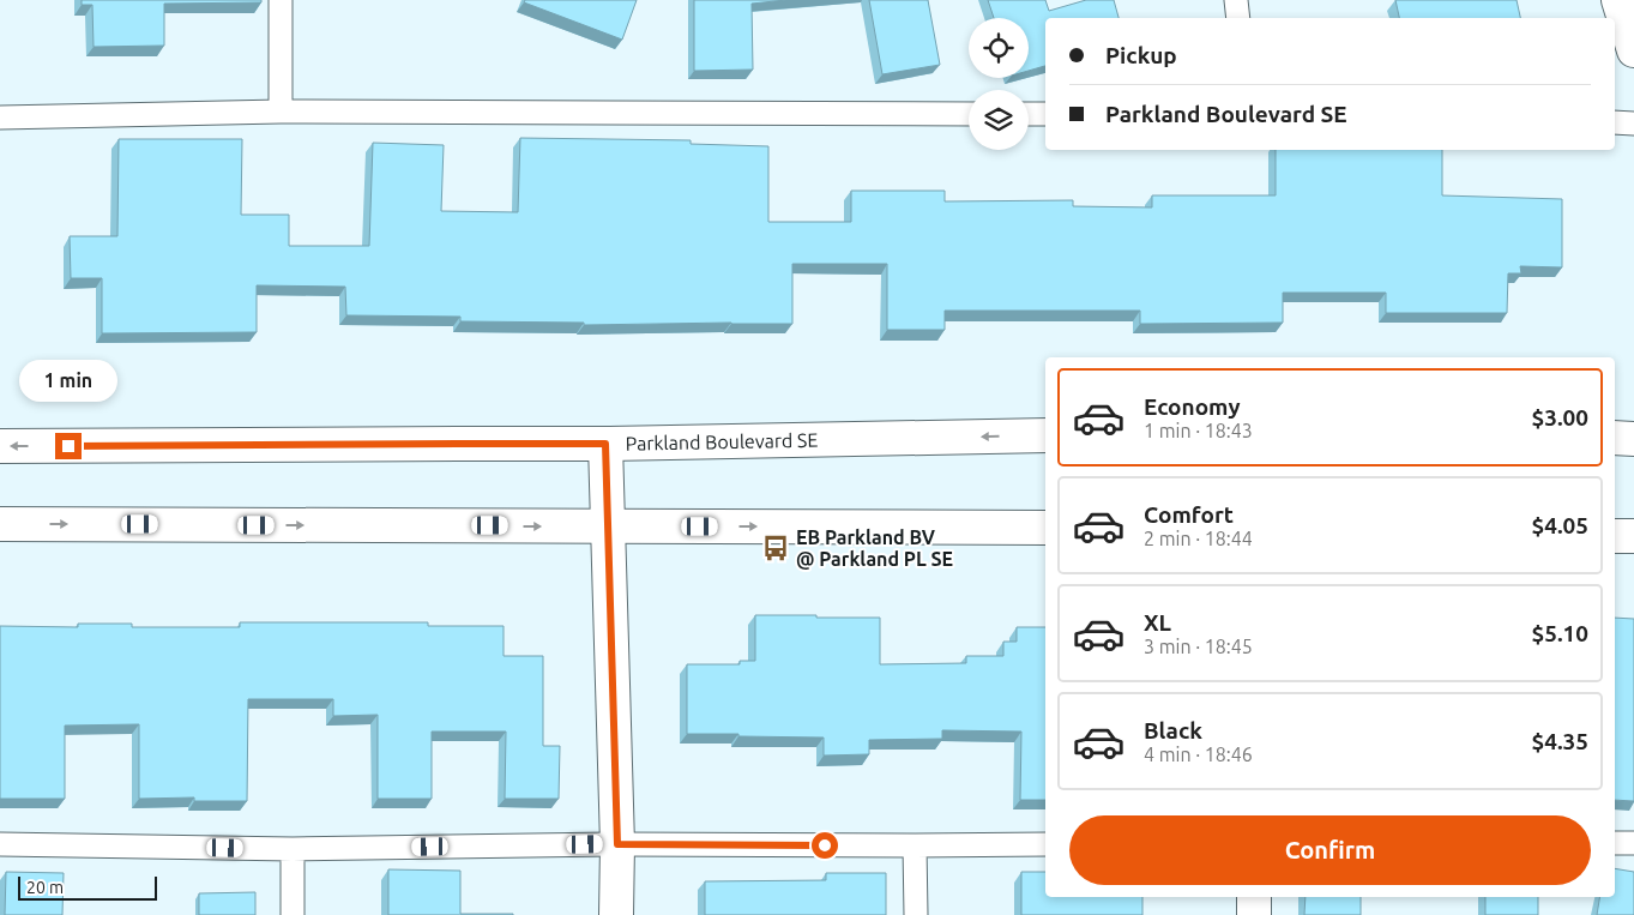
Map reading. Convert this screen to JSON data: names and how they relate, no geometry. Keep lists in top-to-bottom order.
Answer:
{
  "streets": {
    "street": ["Parkland Boulevard SE"]
  },
  "places": {
    "bus stop": ["EB Parkland BV @ Parkland PL SE"]
  },
  "scale_bar": "20 m",
  "page": {
    "banner": ["Pickup", "Parkland Boulevard SE"],
    "bubble": "1 min",
    "list": [
      {
        "name": "Economy",
        "note": "1 min · 18:43",
        "value": "$3.00"
      },
      {
        "name": "Comfort",
        "note": "2 min · 18:44",
        "value": "$4.05"
      },
      {
        "name": "XL",
        "note": "3 min · 18:45",
        "value": "$5.10"
      },
      {
        "name": "Black",
        "note": "4 min · 18:46",
        "value": "$4.35"
      }
    ],
    "buttons": "Confirm",
    "scale": "20 m"
  }
}
